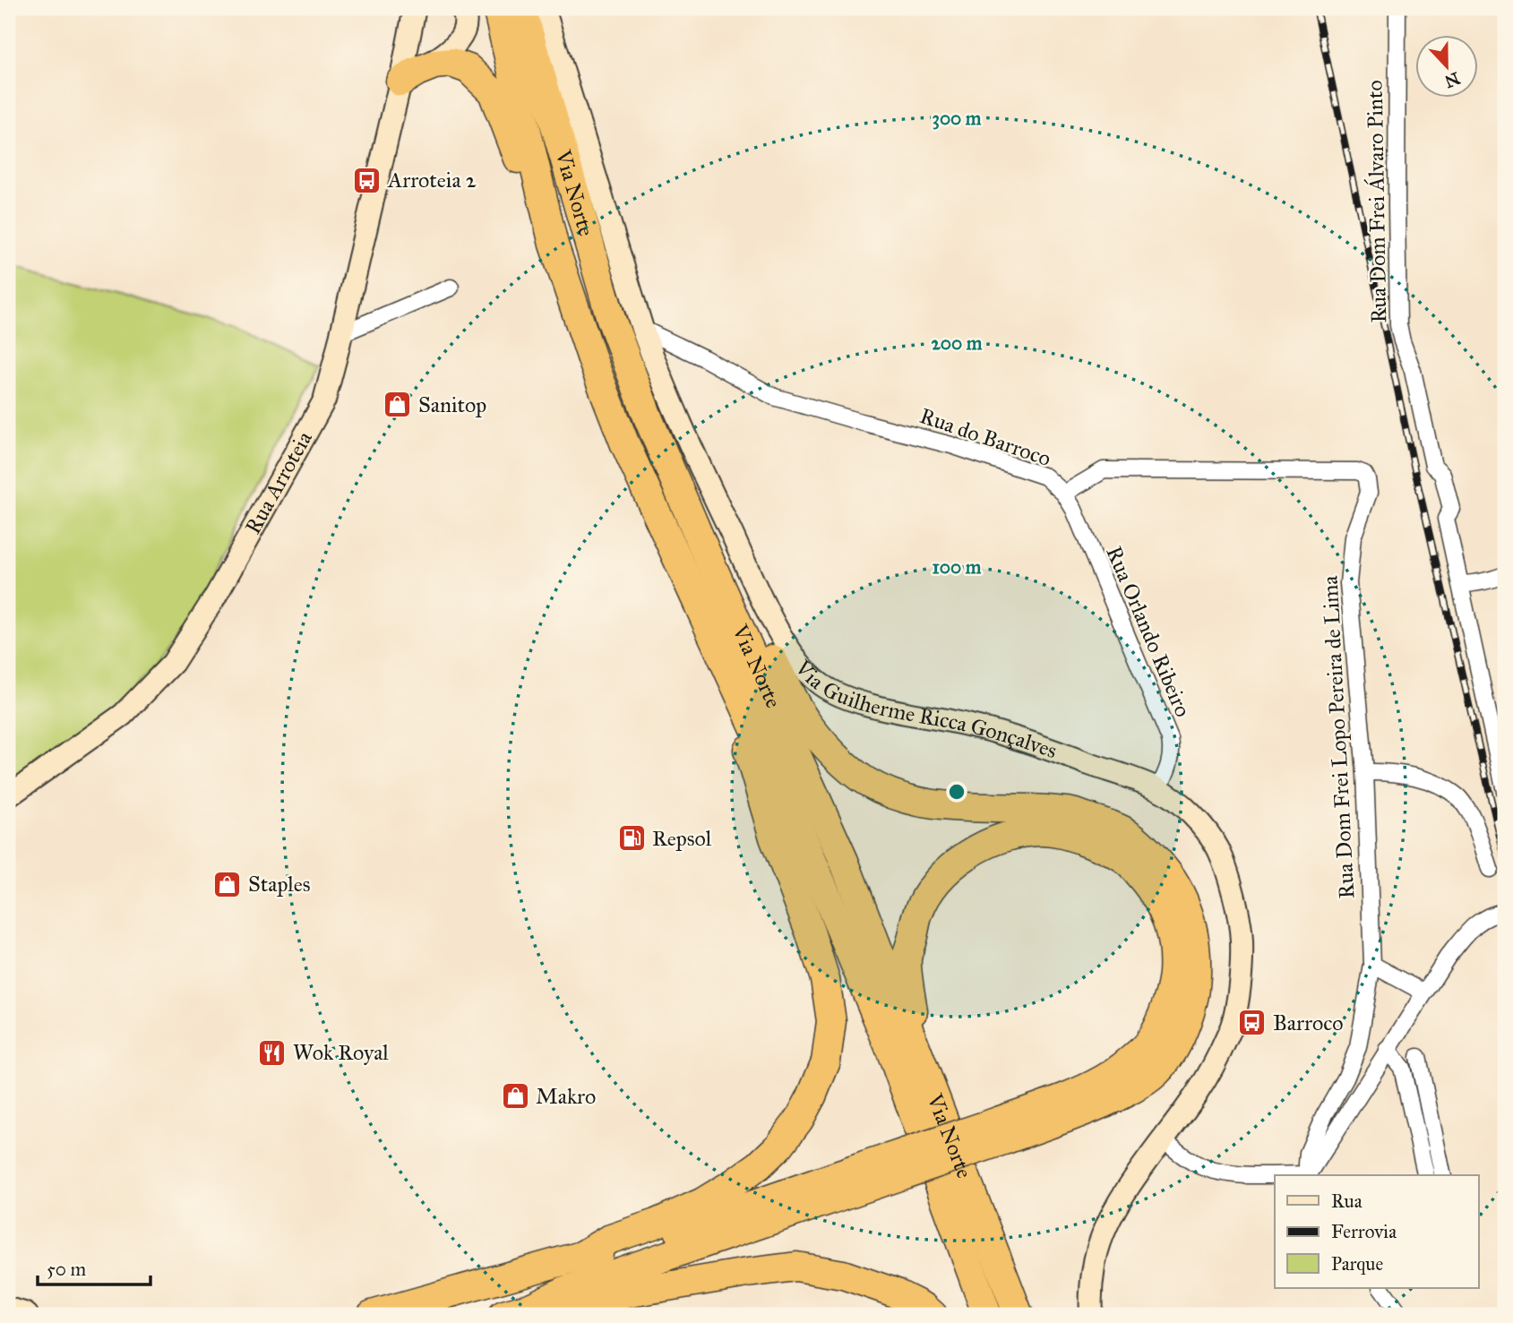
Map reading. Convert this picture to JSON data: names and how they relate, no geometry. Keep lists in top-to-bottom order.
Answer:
{
  "streets": {
    "highway": ["Via Norte"],
    "street": [
      "Rua Dom Frei Álvaro Pinto",
      "Rua do Barroco",
      "Rua Arroteia",
      "Rua Orlando Ribeiro",
      "Via Guilherme Ricca Gonçalves",
      "Rua Dom Frei Lopo Pereira de Lima"
    ]
  },
  "crossings": [
    ["Rua do Barroco", "Rua Orlando Ribeiro"],
    ["Rua do Barroco", "Via Guilherme Ricca Gonçalves"],
    ["Rua do Barroco", "Rua Dom Frei Lopo Pereira de Lima"],
    ["Rua Orlando Ribeiro", "Via Guilherme Ricca Gonçalves"]
  ],
  "places": {
    "bus stop": ["Arroteia 2", "Barroco"],
    "shop": ["Sanitop", "Staples", "Makro"],
    "fuel station": ["Repsol"],
    "restaurant": ["Wok Royal"]
  },
  "legend": ["Rua", "Ferrovia", "Parque"],
  "scale_bar": "50 m",
  "north": "bottom",
  "rings": ["300 m", "200 m", "100 m"]
}
